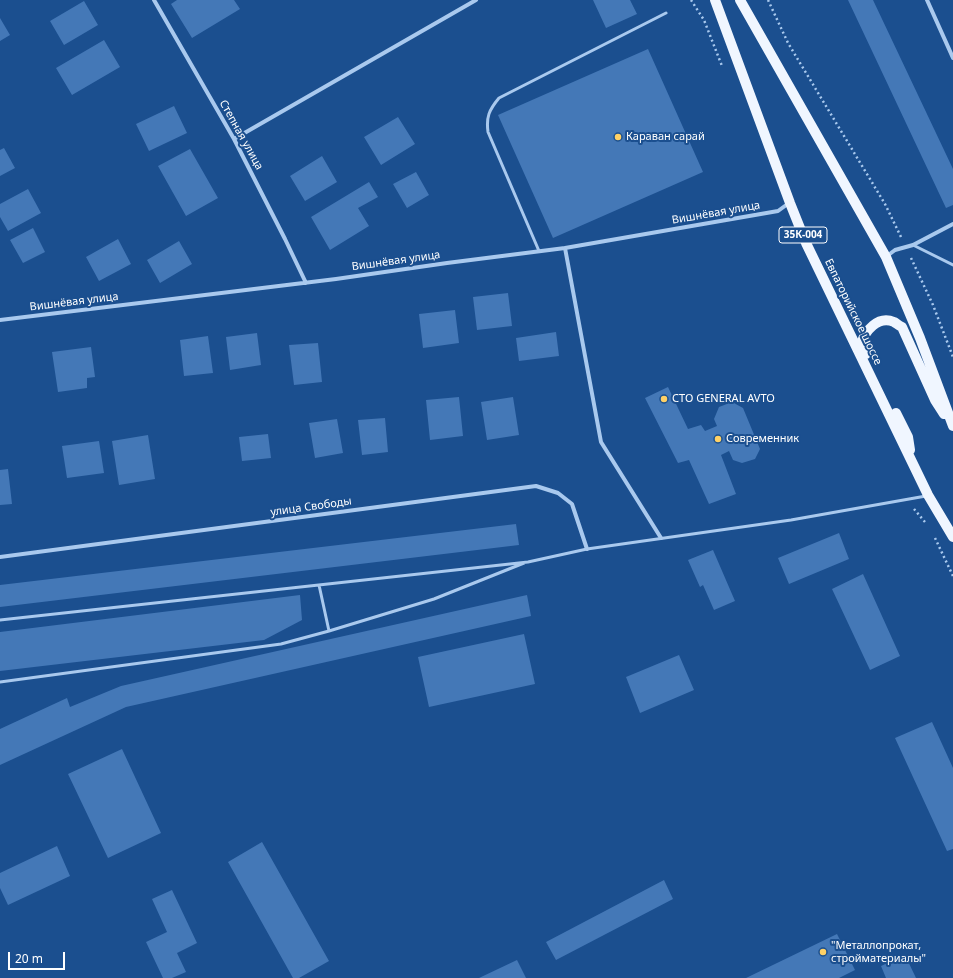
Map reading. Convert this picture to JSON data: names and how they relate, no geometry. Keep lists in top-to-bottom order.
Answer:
{
  "streets": {
    "main road": ["35К-004", "Евпаторийское шоссе"],
    "street": ["Степная улица", "Вишнёвая улица", "улица Свободы"]
  },
  "crossings": [
    ["Степная улица", "Вишнёвая улица"],
    ["Вишнёвая улица", "Евпаторийское шоссе"]
  ],
  "places": [
    "Караван сарай",
    "СТО GENERAL AVTO",
    "Современник",
    "\"Металлопрокат, стройматериалы\""
  ],
  "scale_bar": "20 m"
}
